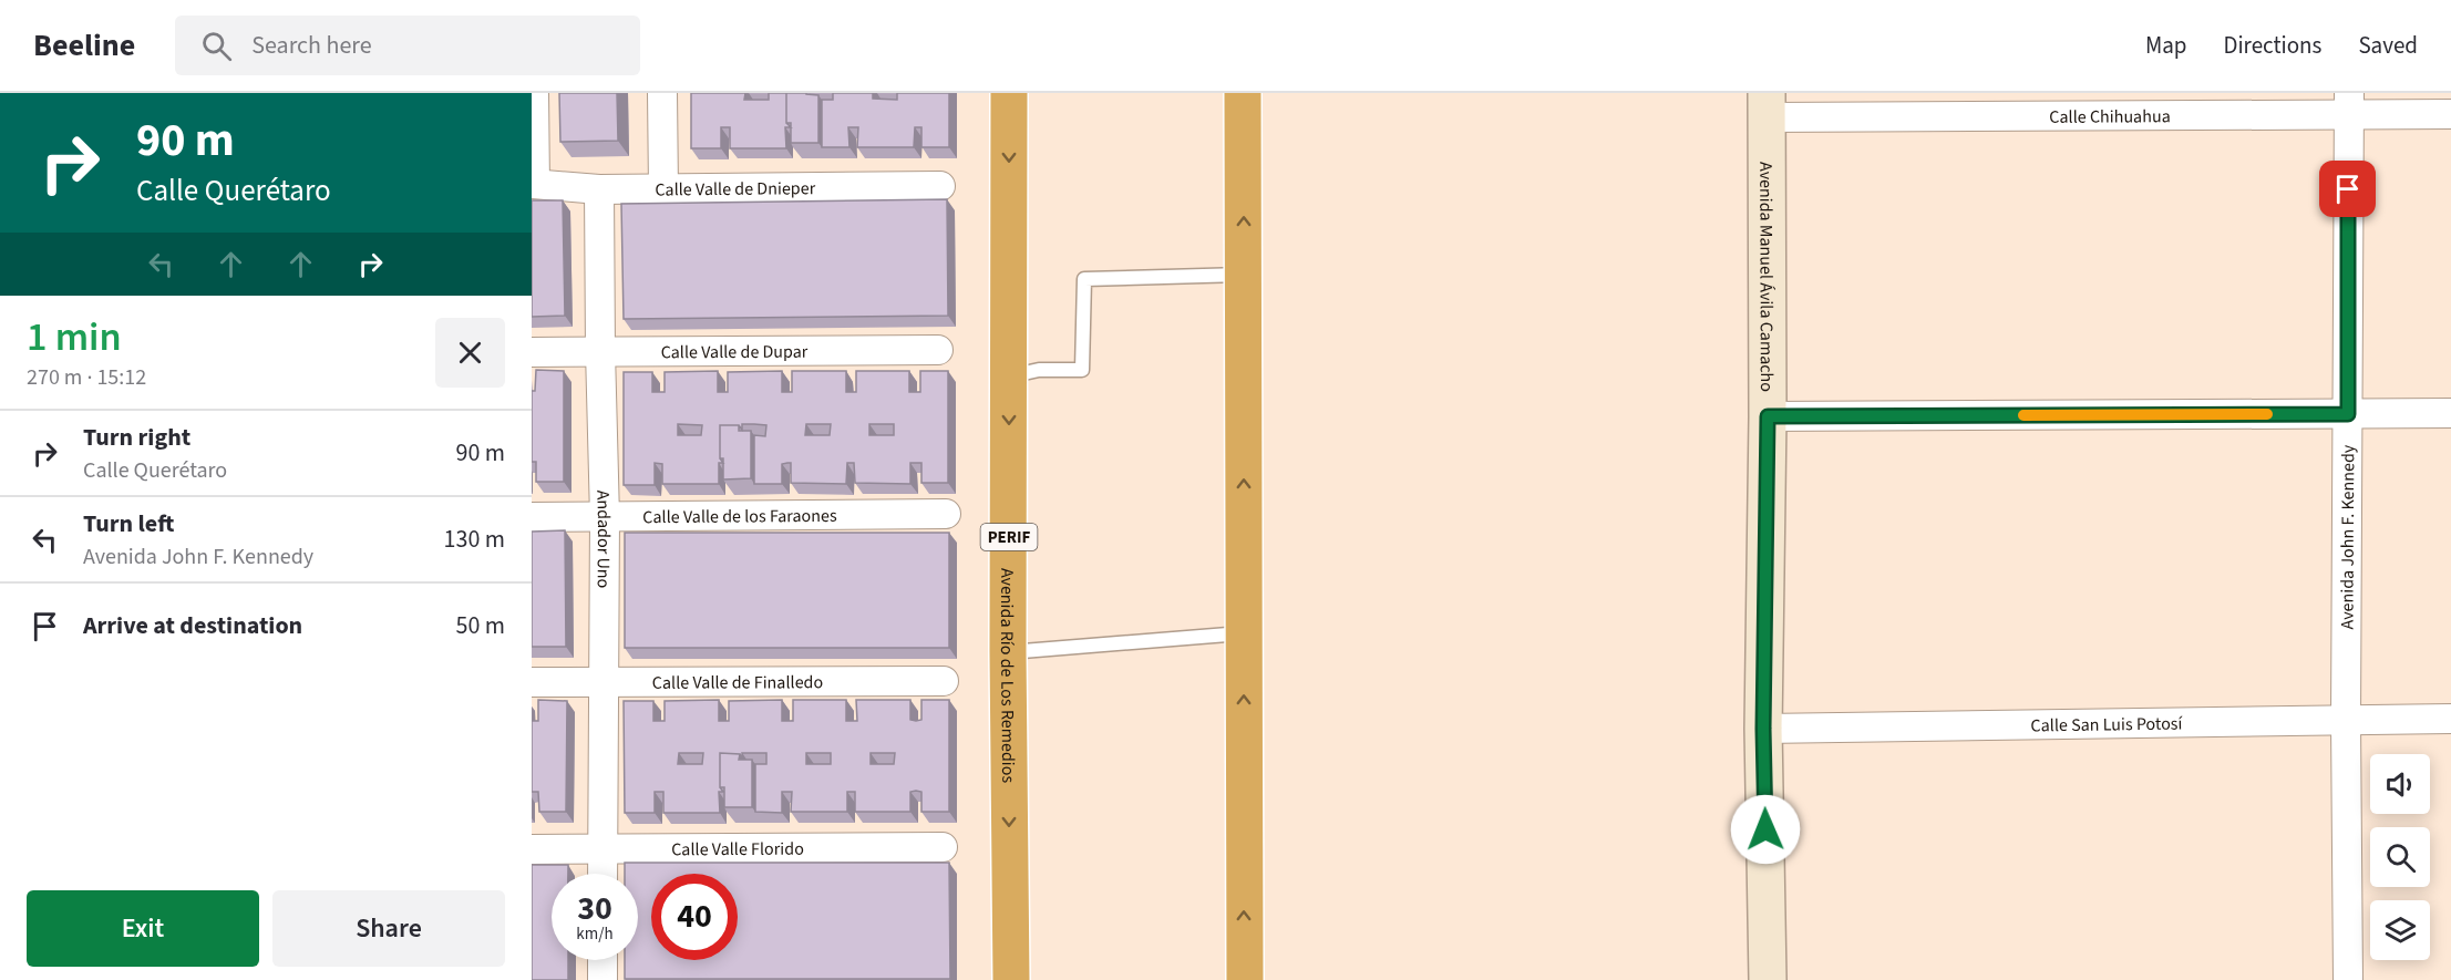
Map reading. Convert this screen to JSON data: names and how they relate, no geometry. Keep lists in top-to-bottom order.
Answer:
{
  "streets": {
    "highway": ["PERIF", "Avenida Río de Los Remedios"],
    "street": [
      "Calle Chihuahua",
      "Calle Valle de Dnieper",
      "Avenida Manuel Ávila Camacho",
      "Calle Valle de Dupar",
      "Calle Valle de los Faraones",
      "Avenida John F. Kennedy",
      "Andador Uno",
      "Calle Valle de Finalledo",
      "Calle San Luis Potosí",
      "Calle Valle Florido"
    ]
  },
  "crossings": [
    ["Calle Chihuahua", "Avenida Manuel Ávila Camacho"],
    ["Calle Chihuahua", "Avenida John F. Kennedy"],
    ["Calle Valle de Dnieper", "Andador Uno"],
    ["Avenida Manuel Ávila Camacho", "Calle San Luis Potosí"],
    ["Calle Valle de Dupar", "Andador Uno"],
    ["Calle Valle de los Faraones", "Andador Uno"],
    ["Avenida John F. Kennedy", "Calle San Luis Potosí"],
    ["Andador Uno", "Calle Valle de Finalledo"],
    ["Andador Uno", "Calle Valle Florido"]
  ],
  "page": {
    "header": "Beeline",
    "search": "Search here",
    "nav": ["Map", "Directions", "Saved"],
    "turn": ["90 m", "Calle Querétaro"],
    "heading": ["1 min", "270 m · 15:12"],
    "list": [
      {
        "name": "Turn right",
        "note": "Calle Querétaro",
        "value": "90 m"
      },
      {
        "name": "Turn left",
        "note": "Avenida John F. Kennedy",
        "value": "130 m"
      },
      {
        "name": "Arrive at destination",
        "value": "50 m"
      }
    ],
    "speed": "30 km/h",
    "limit": "40",
    "buttons": ["Exit", "Share"]
  }
}
